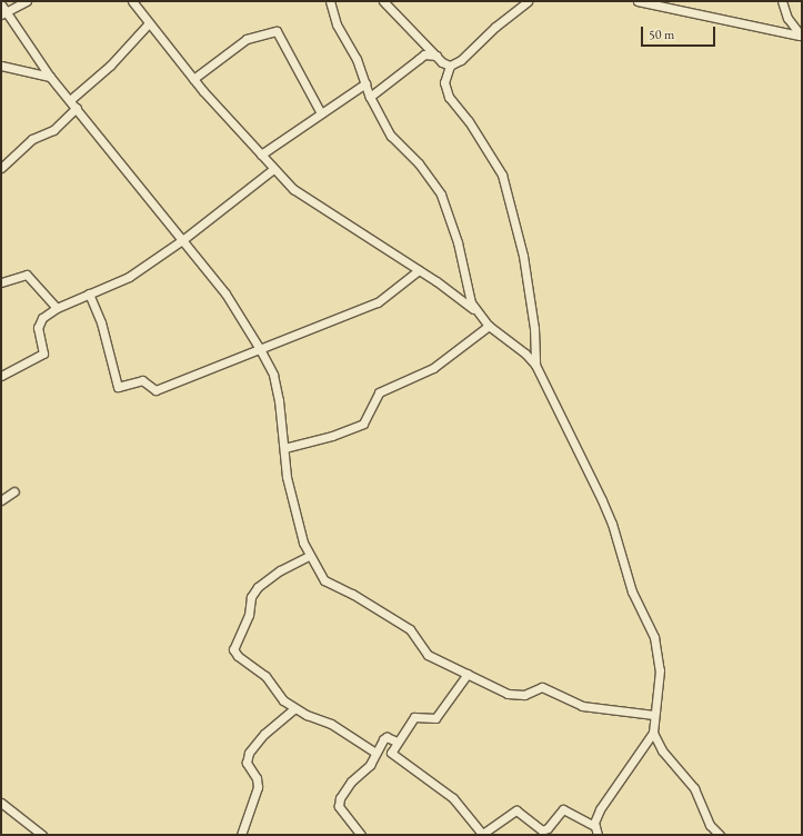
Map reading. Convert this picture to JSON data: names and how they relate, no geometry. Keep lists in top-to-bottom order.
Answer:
{
  "scale_bar": "50 m"
}
